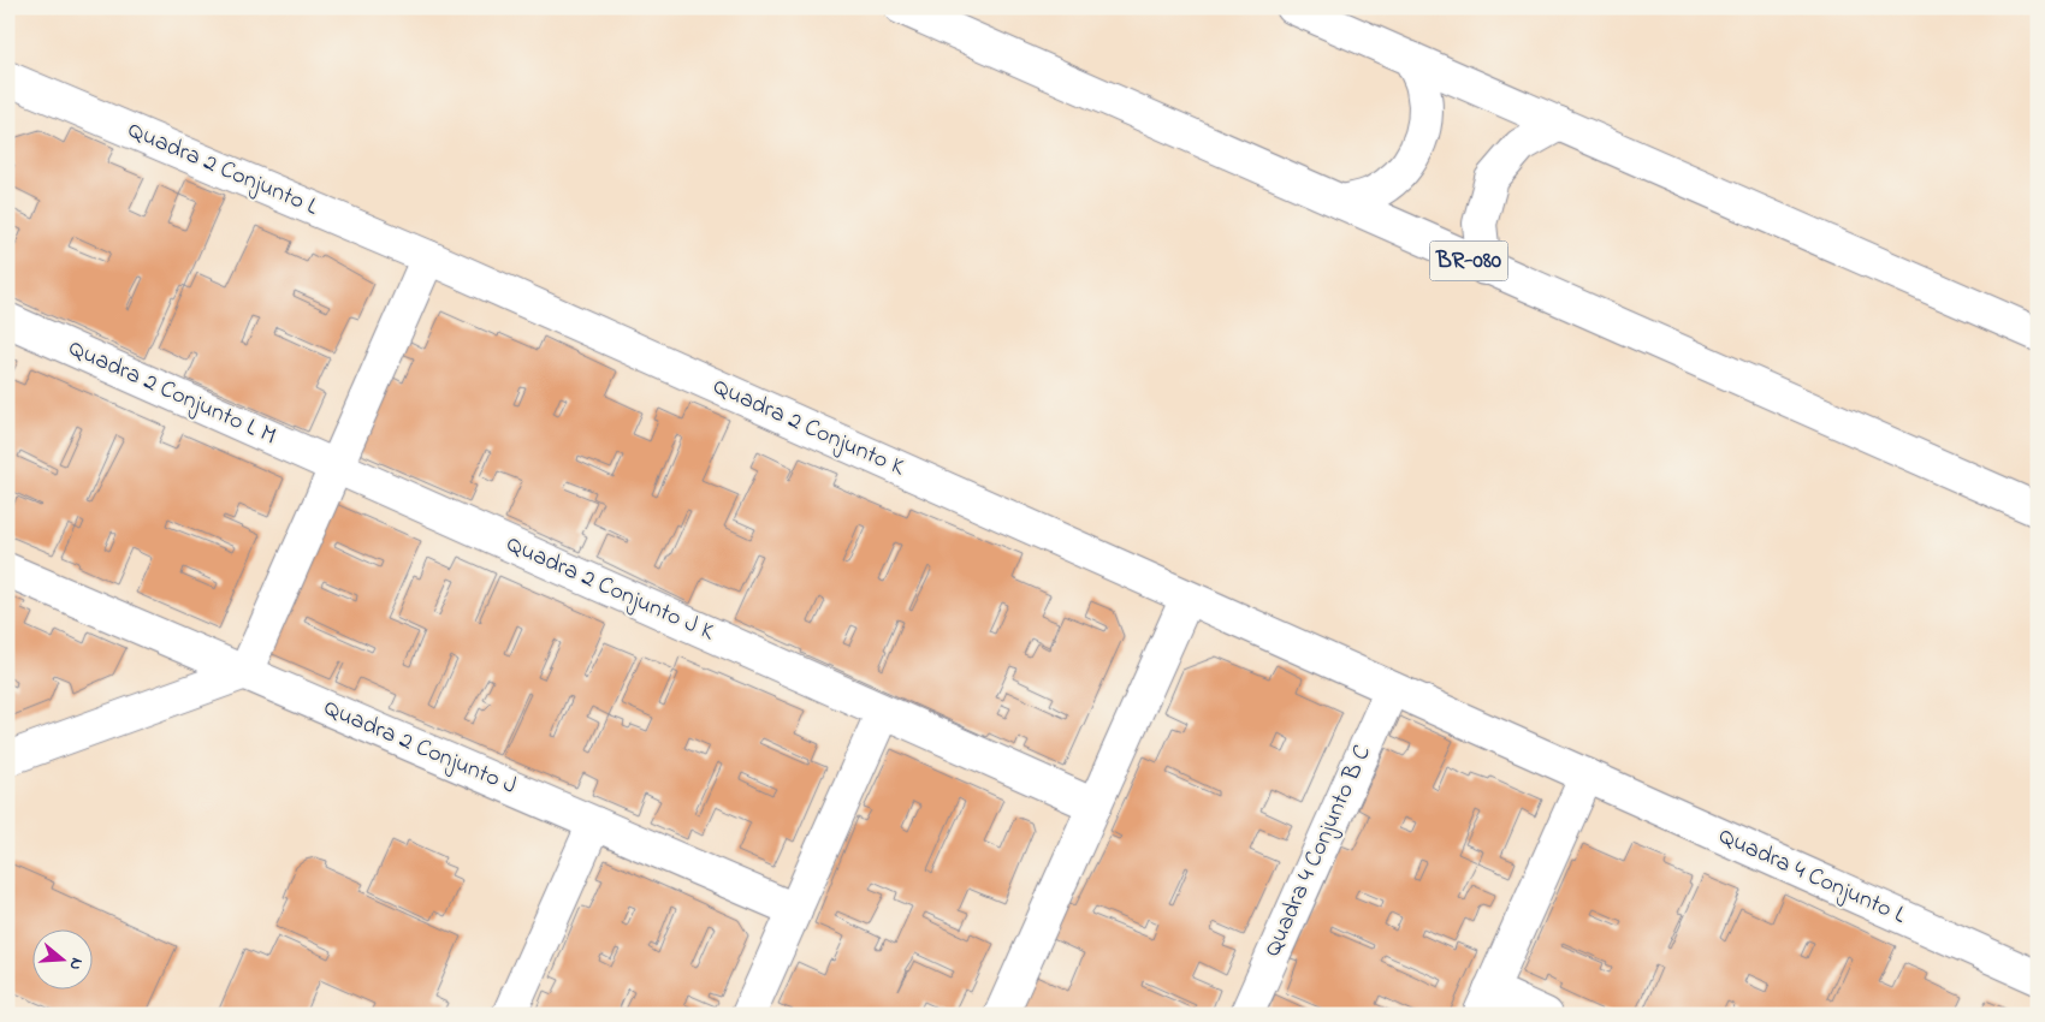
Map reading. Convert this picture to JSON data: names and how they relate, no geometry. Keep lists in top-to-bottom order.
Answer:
{
  "streets": {
    "main road": [
      "Quadra 2 Conjunto L",
      "BR-080",
      "Quadra 2 Conjunto L M",
      "Quadra 2 Conjunto K",
      "Quadra 2 Conjunto J K",
      "Quadra 2 Conjunto J",
      "Quadra 4 Conjunto B C",
      "Quadra 4 Conjunto L"
    ]
  },
  "crossings": [
    ["Quadra 2 Conjunto L", "Quadra 2 Conjunto K"],
    ["Quadra 2 Conjunto L M", "Quadra 2 Conjunto J K"],
    ["Quadra 2 Conjunto K", "Quadra 4 Conjunto B C"],
    ["Quadra 2 Conjunto K", "Quadra 4 Conjunto L"],
    ["Quadra 4 Conjunto B C", "Quadra 4 Conjunto L"]
  ],
  "north": "right"
}
